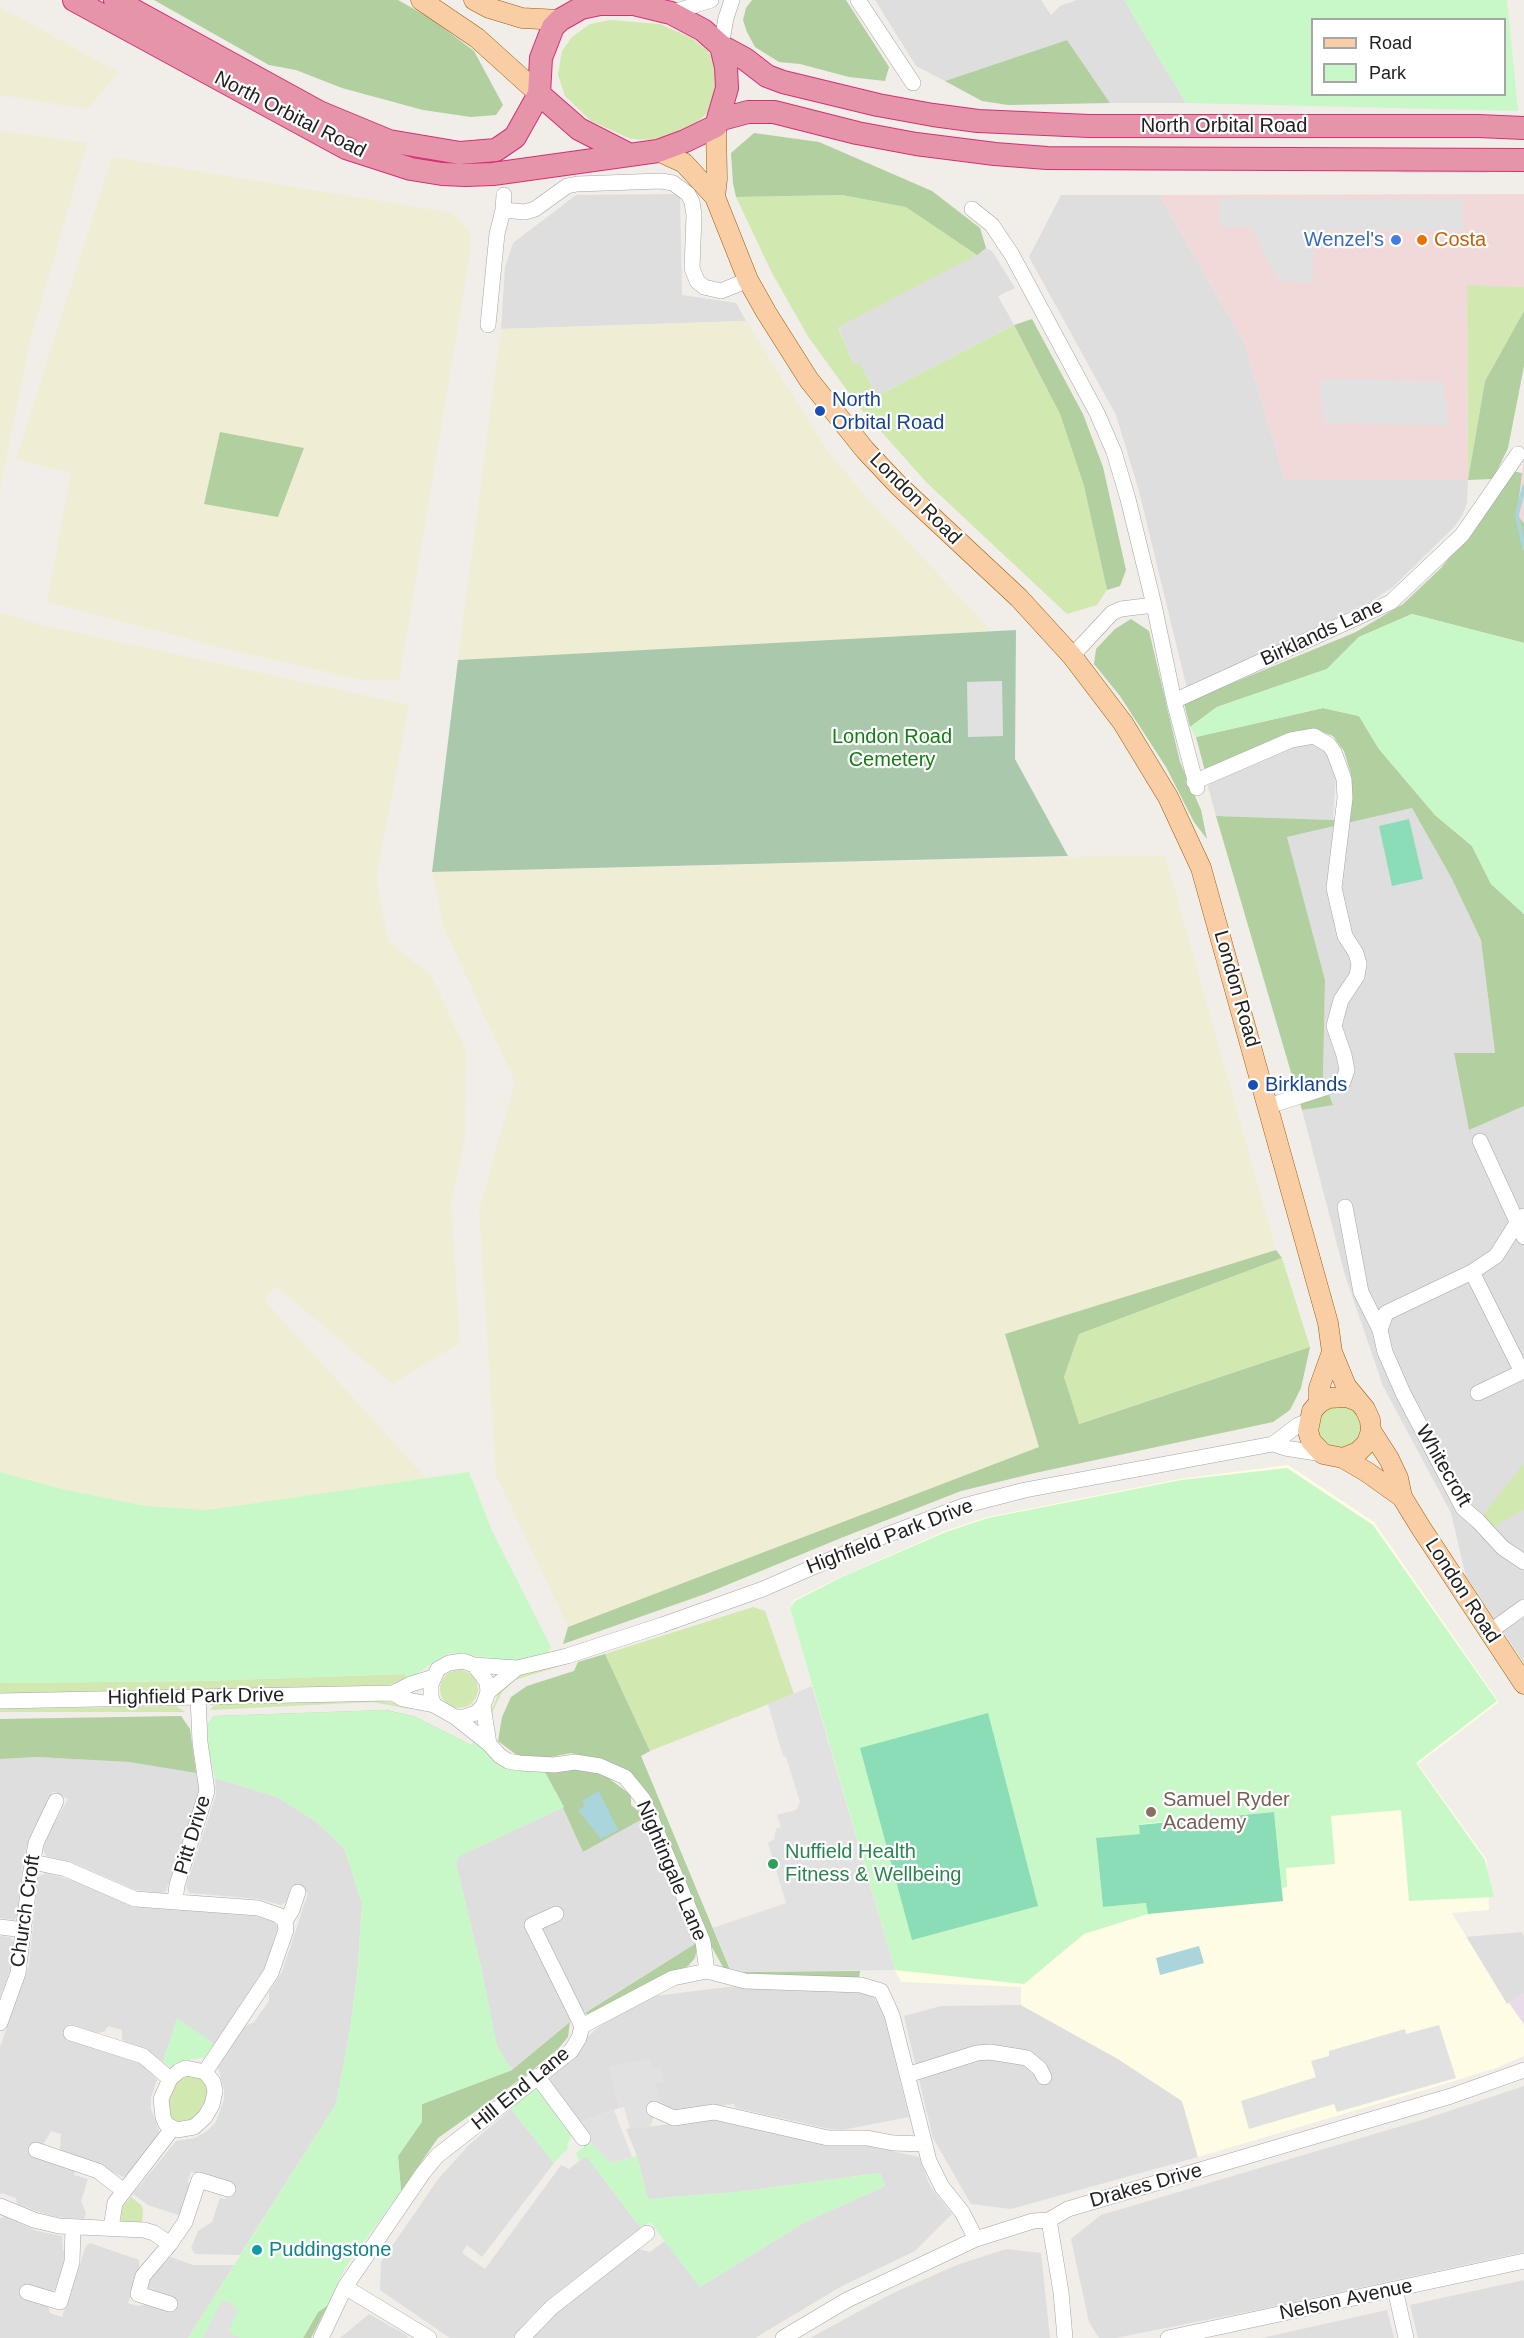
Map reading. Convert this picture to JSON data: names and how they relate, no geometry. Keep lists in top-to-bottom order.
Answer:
{
  "streets": {
    "highway": ["North Orbital Road"],
    "main road": ["London Road"],
    "street": [
      "Birklands Lane",
      "Whitecroft",
      "Highfield Park Drive",
      "Pitt Drive",
      "Nightingale Lane",
      "Church Croft",
      "Hill End Lane",
      "Drakes Drive",
      "Nelson Avenue"
    ]
  },
  "crossings": [
    ["North Orbital Road", "London Road"],
    ["London Road", "Highfield Park Drive"],
    ["Highfield Park Drive", "Pitt Drive"],
    ["Highfield Park Drive", "Nightingale Lane"],
    ["Nightingale Lane", "Hill End Lane"]
  ],
  "parks": ["London Road Cemetery"],
  "places": [
    "Wenzel's",
    "Costa",
    "North Orbital Road",
    "Birklands",
    "Samuel Ryder Academy",
    "Nuffield Health Fitness & Wellbeing",
    "Puddingstone"
  ],
  "legend": ["Road", "Park"]
}
